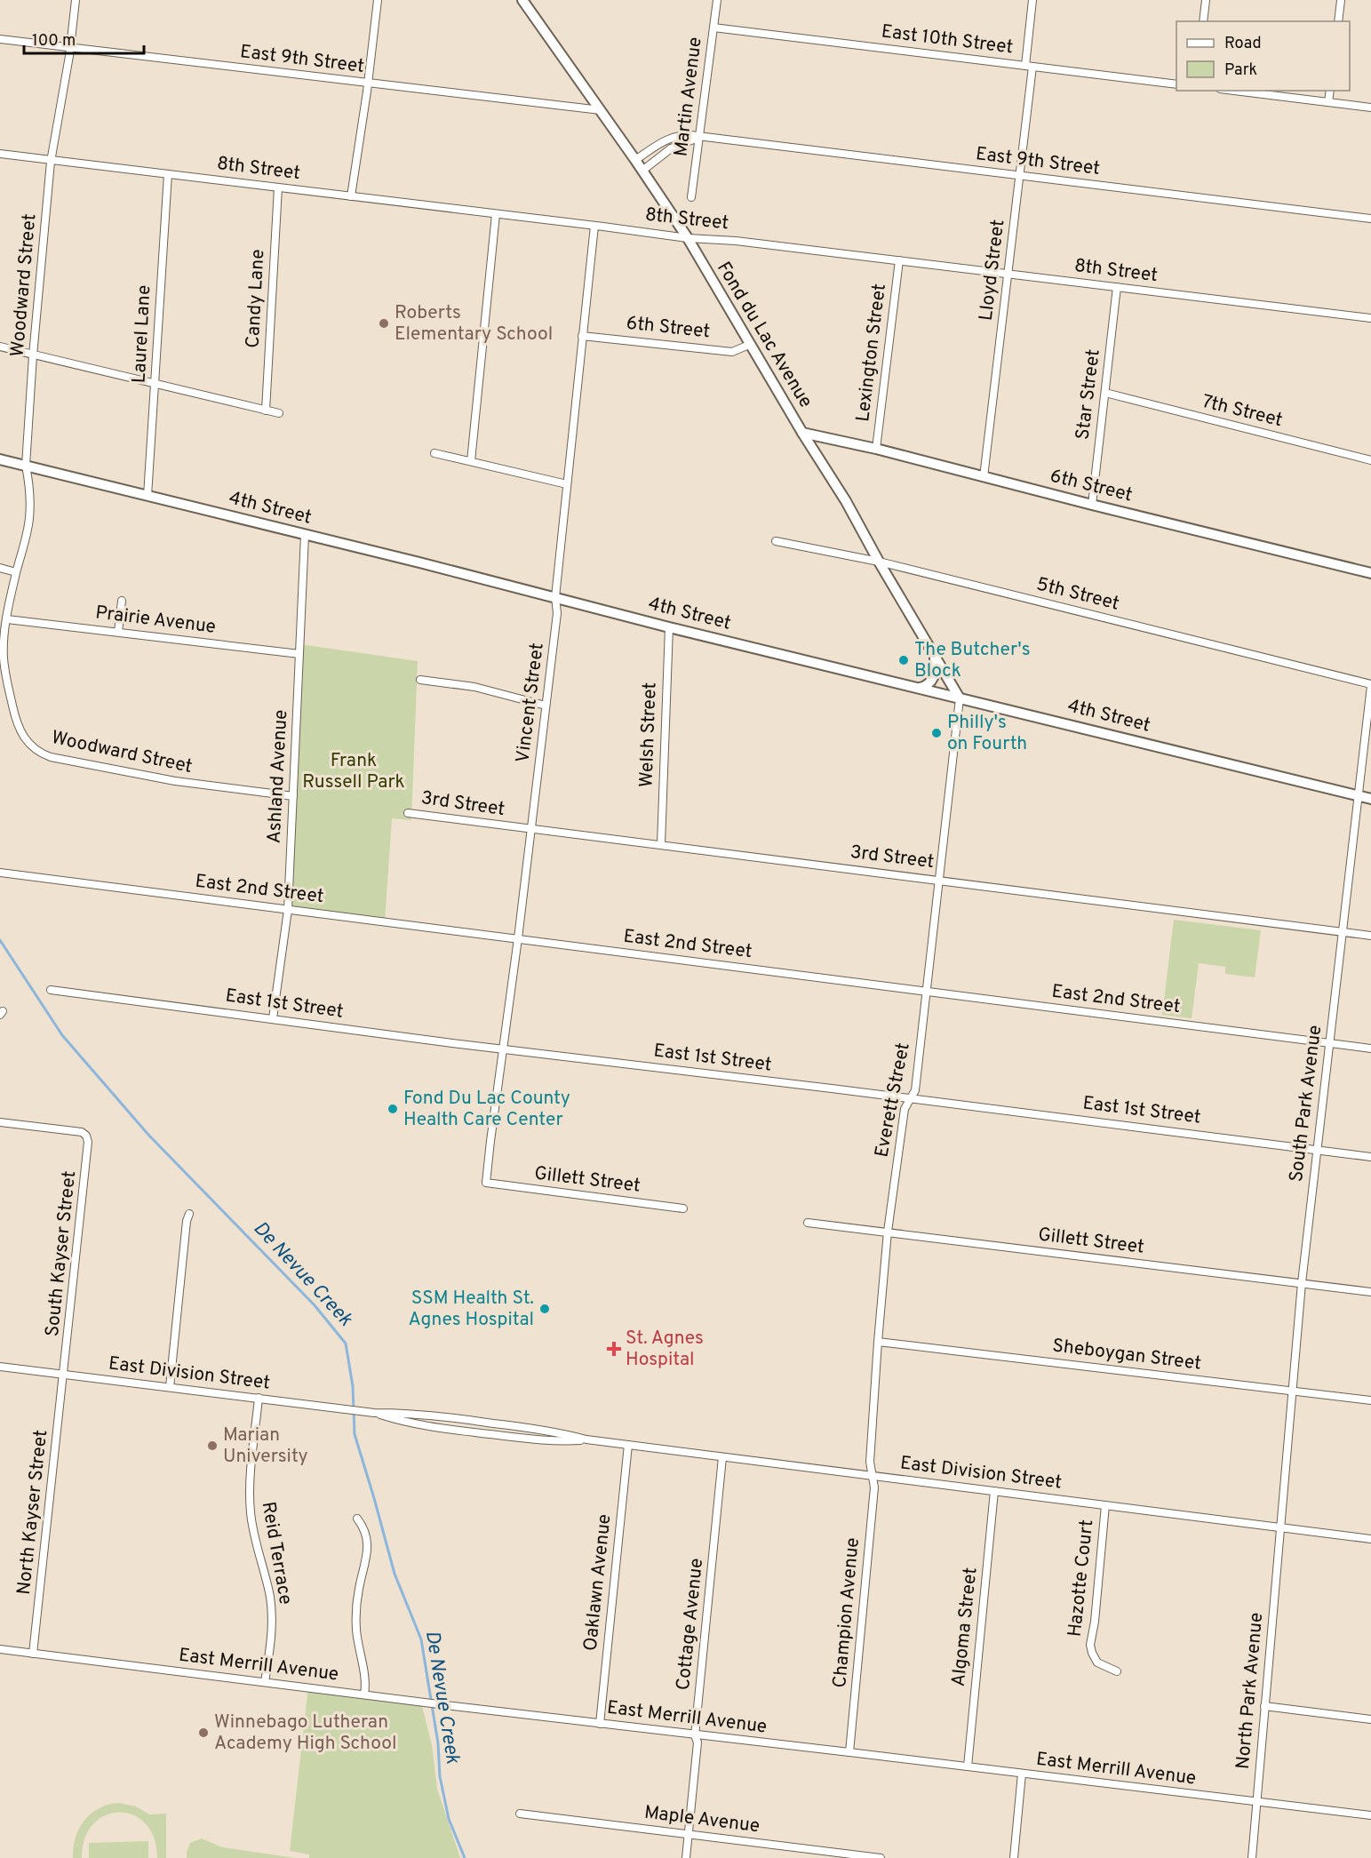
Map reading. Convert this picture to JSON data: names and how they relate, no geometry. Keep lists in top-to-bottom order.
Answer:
{
  "streets": {
    "street": [
      "East 10th Street",
      "East 9th Street",
      "Martin Avenue",
      "8th Street",
      "Lloyd Street",
      "Woodward Street",
      "Candy Lane",
      "6th Street",
      "Laurel Lane",
      "Fond du Lac Avenue",
      "Lexington Street",
      "Star Street",
      "7th Street",
      "4th Street",
      "5th Street",
      "Prairie Avenue",
      "Vincent Street",
      "Welsh Street",
      "Ashland Avenue",
      "3rd Street",
      "East 2nd Street",
      "East 1st Street",
      "Everett Street",
      "South Park Avenue",
      "Gillett Street",
      "South Kayser Street",
      "Sheboygan Street",
      "East Division Street",
      "North Kayser Street",
      "Reid Terrace",
      "Hazotte Court",
      "Oaklawn Avenue",
      "Champion Avenue",
      "Cottage Avenue",
      "Algoma Street",
      "East Merrill Avenue",
      "North Park Avenue",
      "Maple Avenue"
    ]
  },
  "crossings": [
    ["East 10th Street", "Martin Avenue"],
    ["East 10th Street", "Lloyd Street"],
    ["East 9th Street", "Martin Avenue"],
    ["East 9th Street", "Lloyd Street"],
    ["East 9th Street", "Woodward Street"],
    ["East 9th Street", "Fond du Lac Avenue"],
    ["8th Street", "Lloyd Street"],
    ["8th Street", "Woodward Street"],
    ["8th Street", "Candy Lane"],
    ["8th Street", "Laurel Lane"],
    ["8th Street", "Fond du Lac Avenue"],
    ["8th Street", "Lexington Street"],
    ["8th Street", "Star Street"],
    ["8th Street", "Vincent Street"],
    ["Lloyd Street", "6th Street"],
    ["Woodward Street", "4th Street"],
    ["Woodward Street", "Prairie Avenue"],
    ["Woodward Street", "Ashland Avenue"],
    ["6th Street", "Fond du Lac Avenue"],
    ["6th Street", "Lexington Street"],
    ["6th Street", "Star Street"],
    ["6th Street", "Vincent Street"],
    ["Laurel Lane", "4th Street"],
    ["Fond du Lac Avenue", "4th Street"],
    ["Fond du Lac Avenue", "5th Street"],
    ["Fond du Lac Avenue", "Everett Street"],
    ["Star Street", "7th Street"],
    ["4th Street", "Vincent Street"],
    ["4th Street", "Welsh Street"],
    ["4th Street", "Ashland Avenue"],
    ["4th Street", "Everett Street"],
    ["4th Street", "South Park Avenue"],
    ["5th Street", "South Park Avenue"],
    ["Prairie Avenue", "Ashland Avenue"],
    ["Vincent Street", "3rd Street"],
    ["Vincent Street", "East 2nd Street"],
    ["Vincent Street", "East 1st Street"],
    ["Vincent Street", "Gillett Street"],
    ["Welsh Street", "3rd Street"],
    ["Ashland Avenue", "East 2nd Street"],
    ["Ashland Avenue", "East 1st Street"],
    ["3rd Street", "Everett Street"],
    ["3rd Street", "South Park Avenue"],
    ["East 2nd Street", "Everett Street"],
    ["East 2nd Street", "South Park Avenue"],
    ["East 1st Street", "Everett Street"],
    ["East 1st Street", "South Park Avenue"],
    ["Everett Street", "Gillett Street"],
    ["Everett Street", "Sheboygan Street"],
    ["Everett Street", "East Division Street"],
    ["Everett Street", "Champion Avenue"],
    ["South Park Avenue", "Gillett Street"],
    ["South Park Avenue", "Sheboygan Street"],
    ["South Park Avenue", "East Division Street"],
    ["South Park Avenue", "North Park Avenue"],
    ["South Kayser Street", "East Division Street"],
    ["South Kayser Street", "North Kayser Street"],
    ["East Division Street", "North Kayser Street"],
    ["East Division Street", "Reid Terrace"],
    ["East Division Street", "Hazotte Court"],
    ["East Division Street", "Oaklawn Avenue"],
    ["East Division Street", "Champion Avenue"],
    ["East Division Street", "Cottage Avenue"],
    ["East Division Street", "Algoma Street"],
    ["East Division Street", "North Park Avenue"],
    ["North Kayser Street", "East Merrill Avenue"],
    ["Reid Terrace", "East Merrill Avenue"],
    ["Oaklawn Avenue", "East Merrill Avenue"],
    ["Champion Avenue", "East Merrill Avenue"],
    ["Cottage Avenue", "East Merrill Avenue"],
    ["Cottage Avenue", "Maple Avenue"],
    ["Algoma Street", "East Merrill Avenue"],
    ["East Merrill Avenue", "North Park Avenue"]
  ],
  "water": ["De Nevue Creek"],
  "parks": ["Frank Russell Park"],
  "places": {
    "other": [
      "Roberts Elementary School",
      "The Butcher's Block",
      "Philly's on Fourth",
      "Fond Du Lac County Health Care Center",
      "SSM Health St. Agnes Hospital",
      "Marian University",
      "Winnebago Lutheran Academy High School"
    ],
    "health": ["St. Agnes Hospital"]
  },
  "legend": ["Road", "Park"],
  "scale_bar": "100 m"
}
